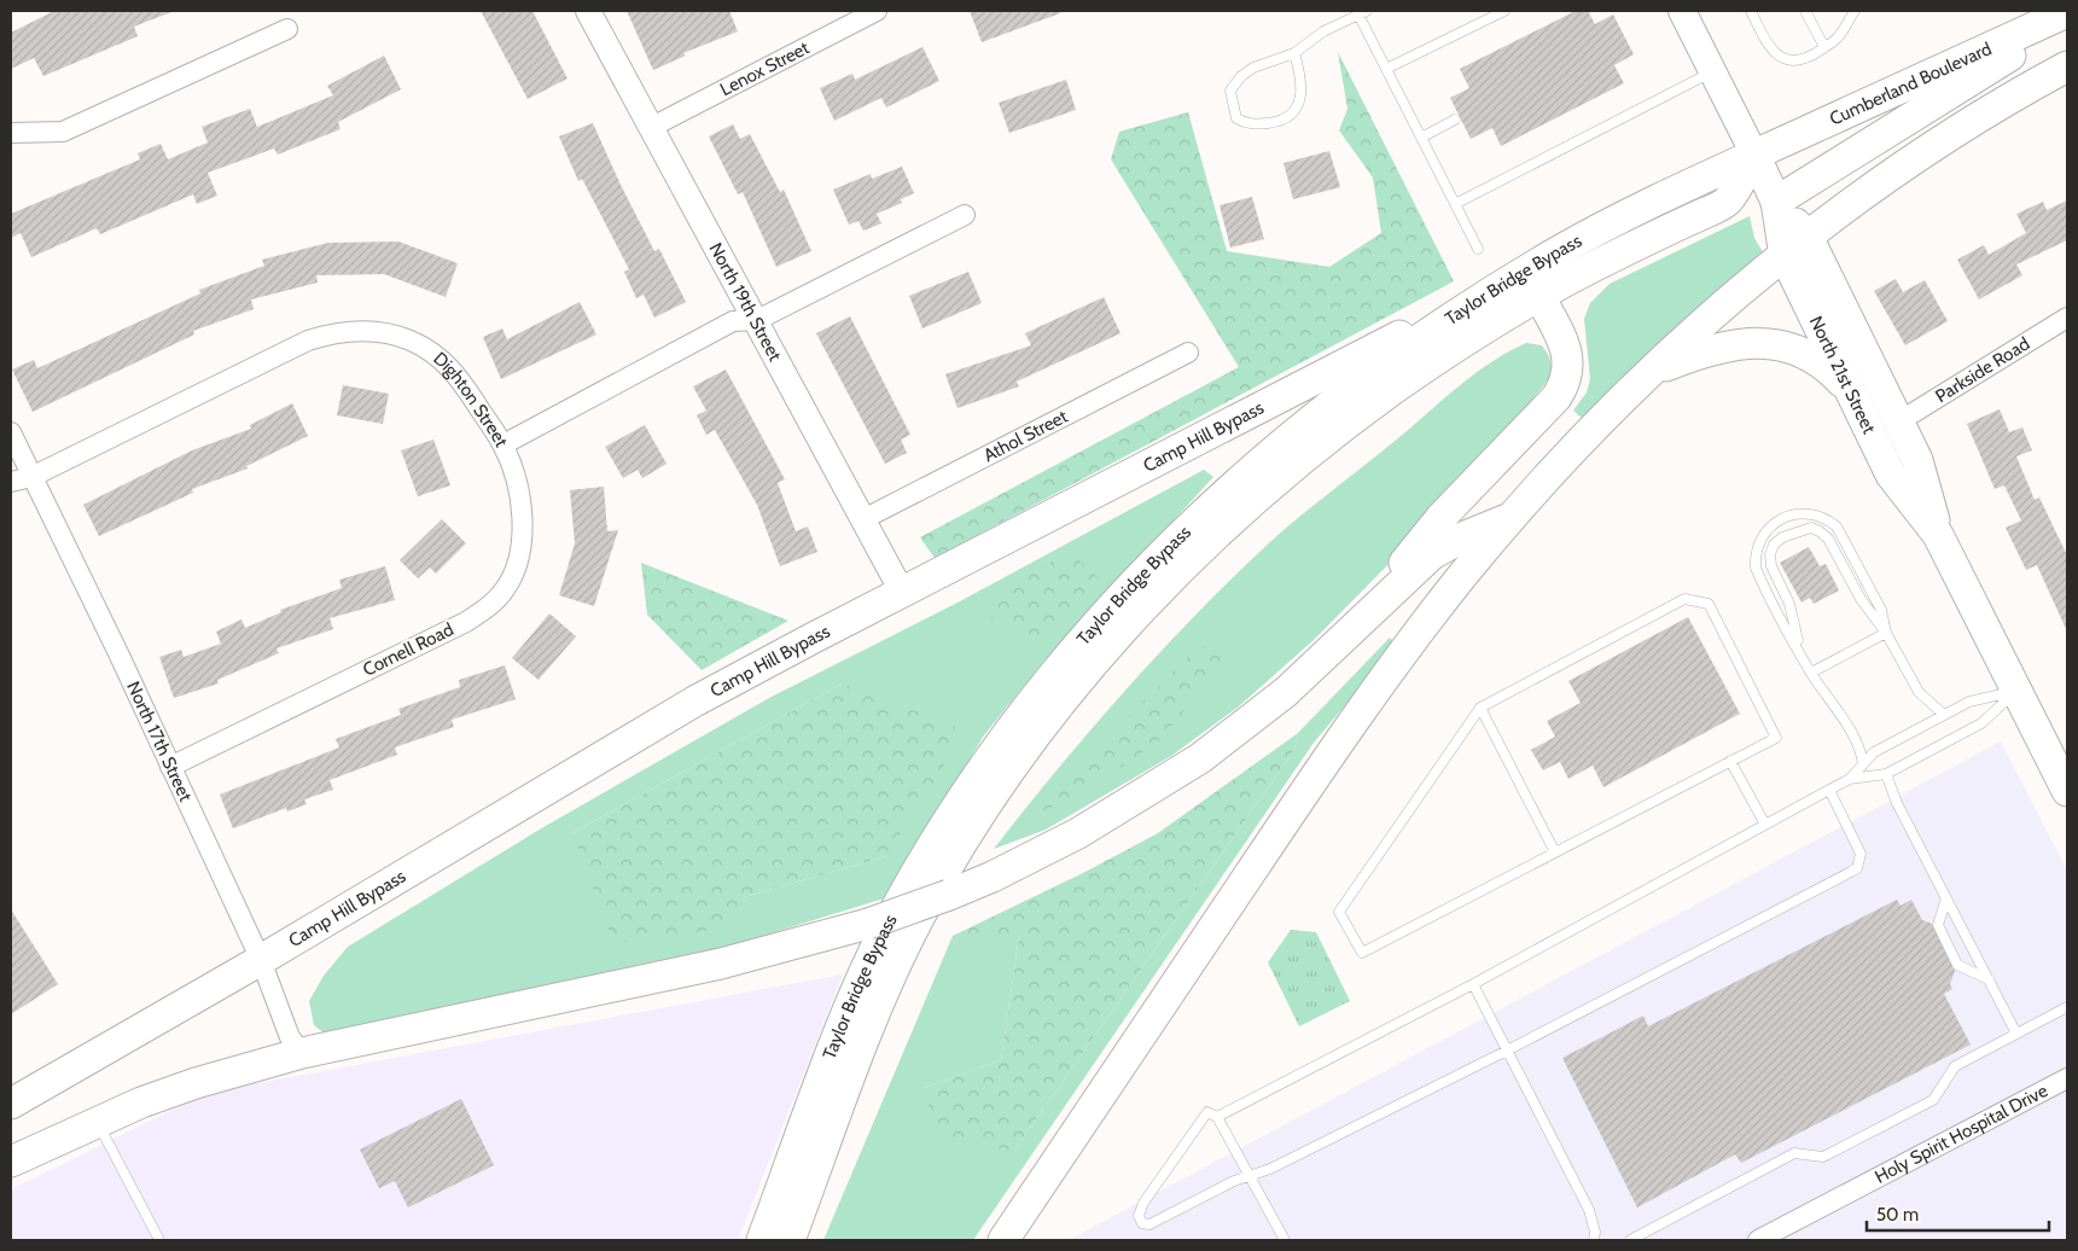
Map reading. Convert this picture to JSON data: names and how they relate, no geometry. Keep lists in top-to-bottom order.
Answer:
{
  "streets": {
    "main road": [
      "Cumberland Boulevard",
      "Taylor Bridge Bypass",
      "North 21st Street",
      "Camp Hill Bypass"
    ],
    "street": [
      "Lenox Street",
      "North 19th Street",
      "Parkside Road",
      "Dighton Street",
      "Athol Street",
      "Cornell Road",
      "North 17th Street",
      "Holy Spirit Hospital Drive"
    ]
  },
  "crossings": [
    ["Lenox Street", "North 19th Street"],
    ["Cumberland Boulevard", "Taylor Bridge Bypass"],
    ["Cumberland Boulevard", "North 21st Street"],
    ["Taylor Bridge Bypass", "North 21st Street"],
    ["Taylor Bridge Bypass", "Camp Hill Bypass"],
    ["North 19th Street", "Dighton Street"],
    ["North 19th Street", "Athol Street"],
    ["North 19th Street", "Camp Hill Bypass"],
    ["Parkside Road", "North 21st Street"],
    ["Dighton Street", "Cornell Road"],
    ["Dighton Street", "North 17th Street"],
    ["Camp Hill Bypass", "North 17th Street"],
    ["Cornell Road", "North 17th Street"]
  ],
  "scale_bar": "50 m"
}
